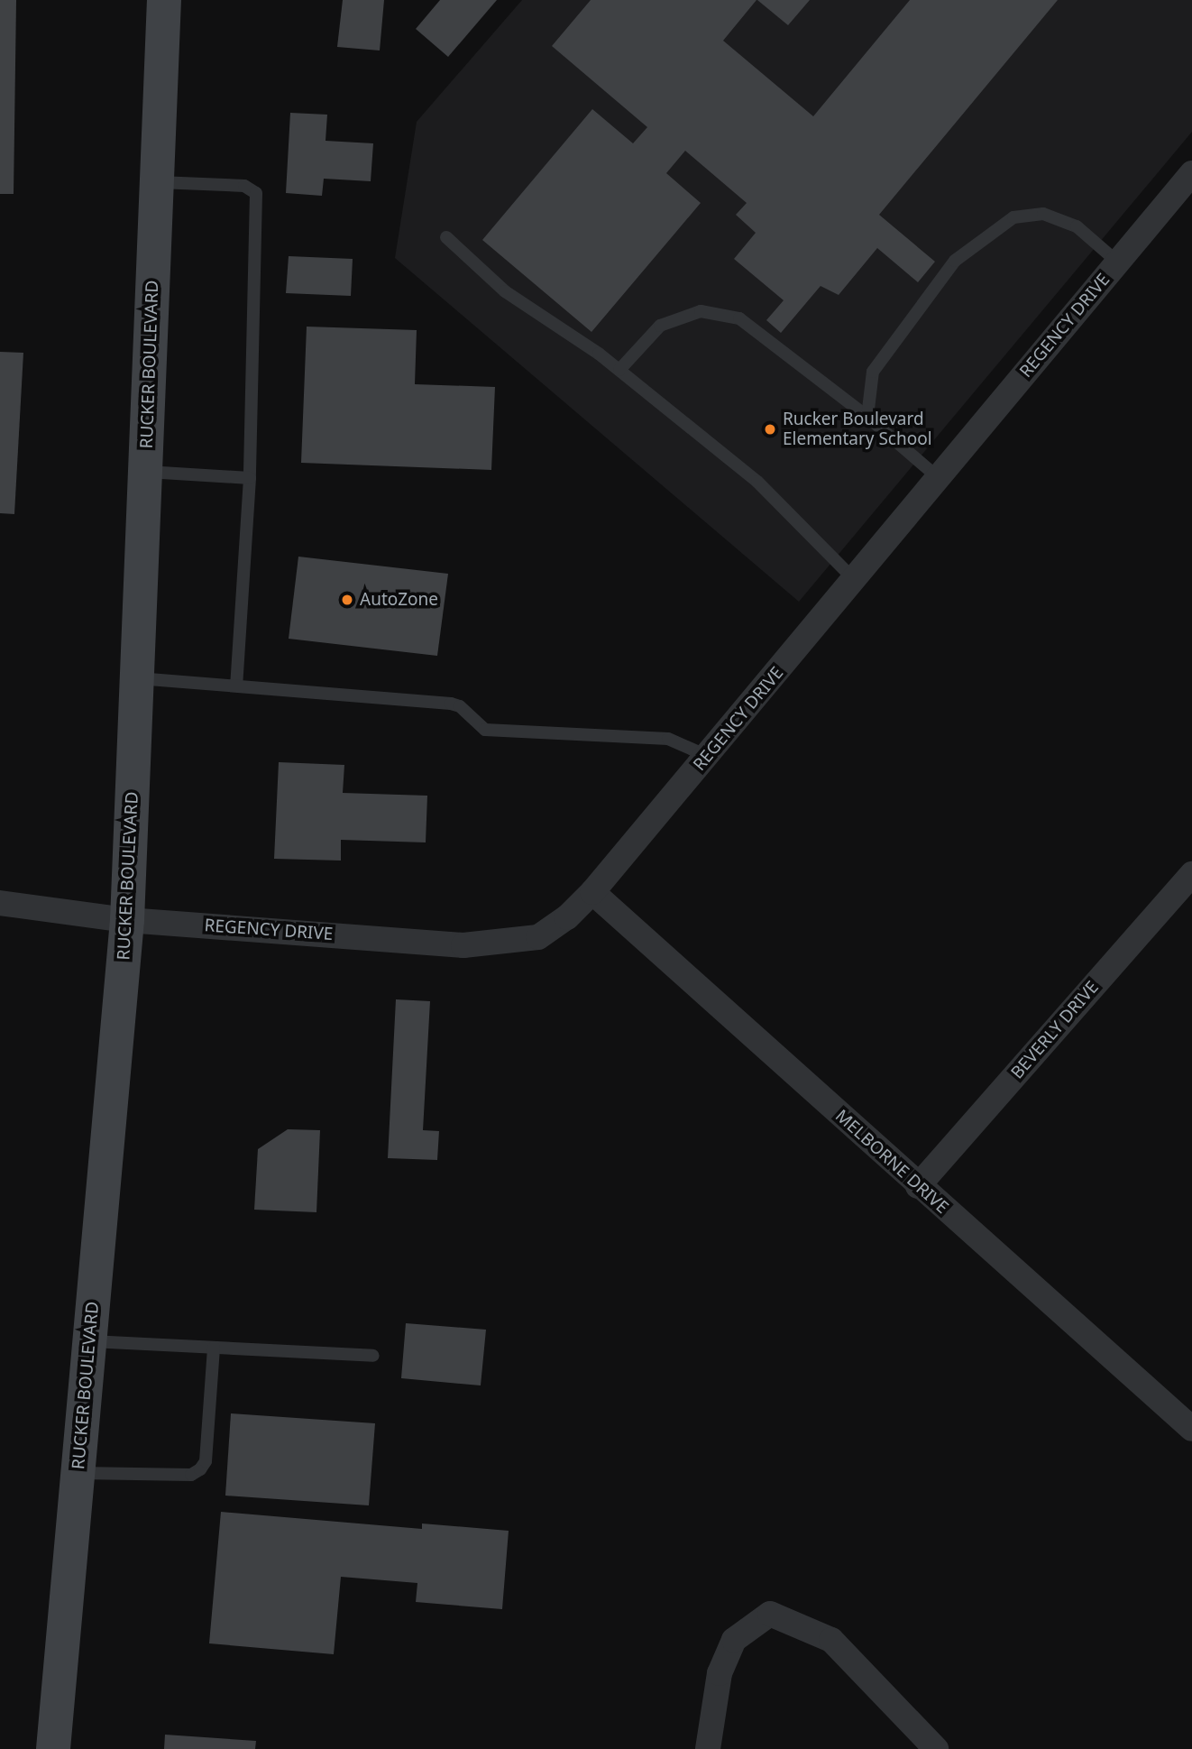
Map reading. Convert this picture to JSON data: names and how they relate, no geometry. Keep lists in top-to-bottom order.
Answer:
{
  "streets": {
    "main road": ["RUCKER BOULEVARD"],
    "street": ["REGENCY DRIVE", "BEVERLY DRIVE", "MELBORNE DRIVE"]
  },
  "crossings": [
    ["REGENCY DRIVE", "RUCKER BOULEVARD"],
    ["REGENCY DRIVE", "MELBORNE DRIVE"],
    ["BEVERLY DRIVE", "MELBORNE DRIVE"]
  ],
  "places": ["Rucker Boulevard Elementary School", "AutoZone"]
}
